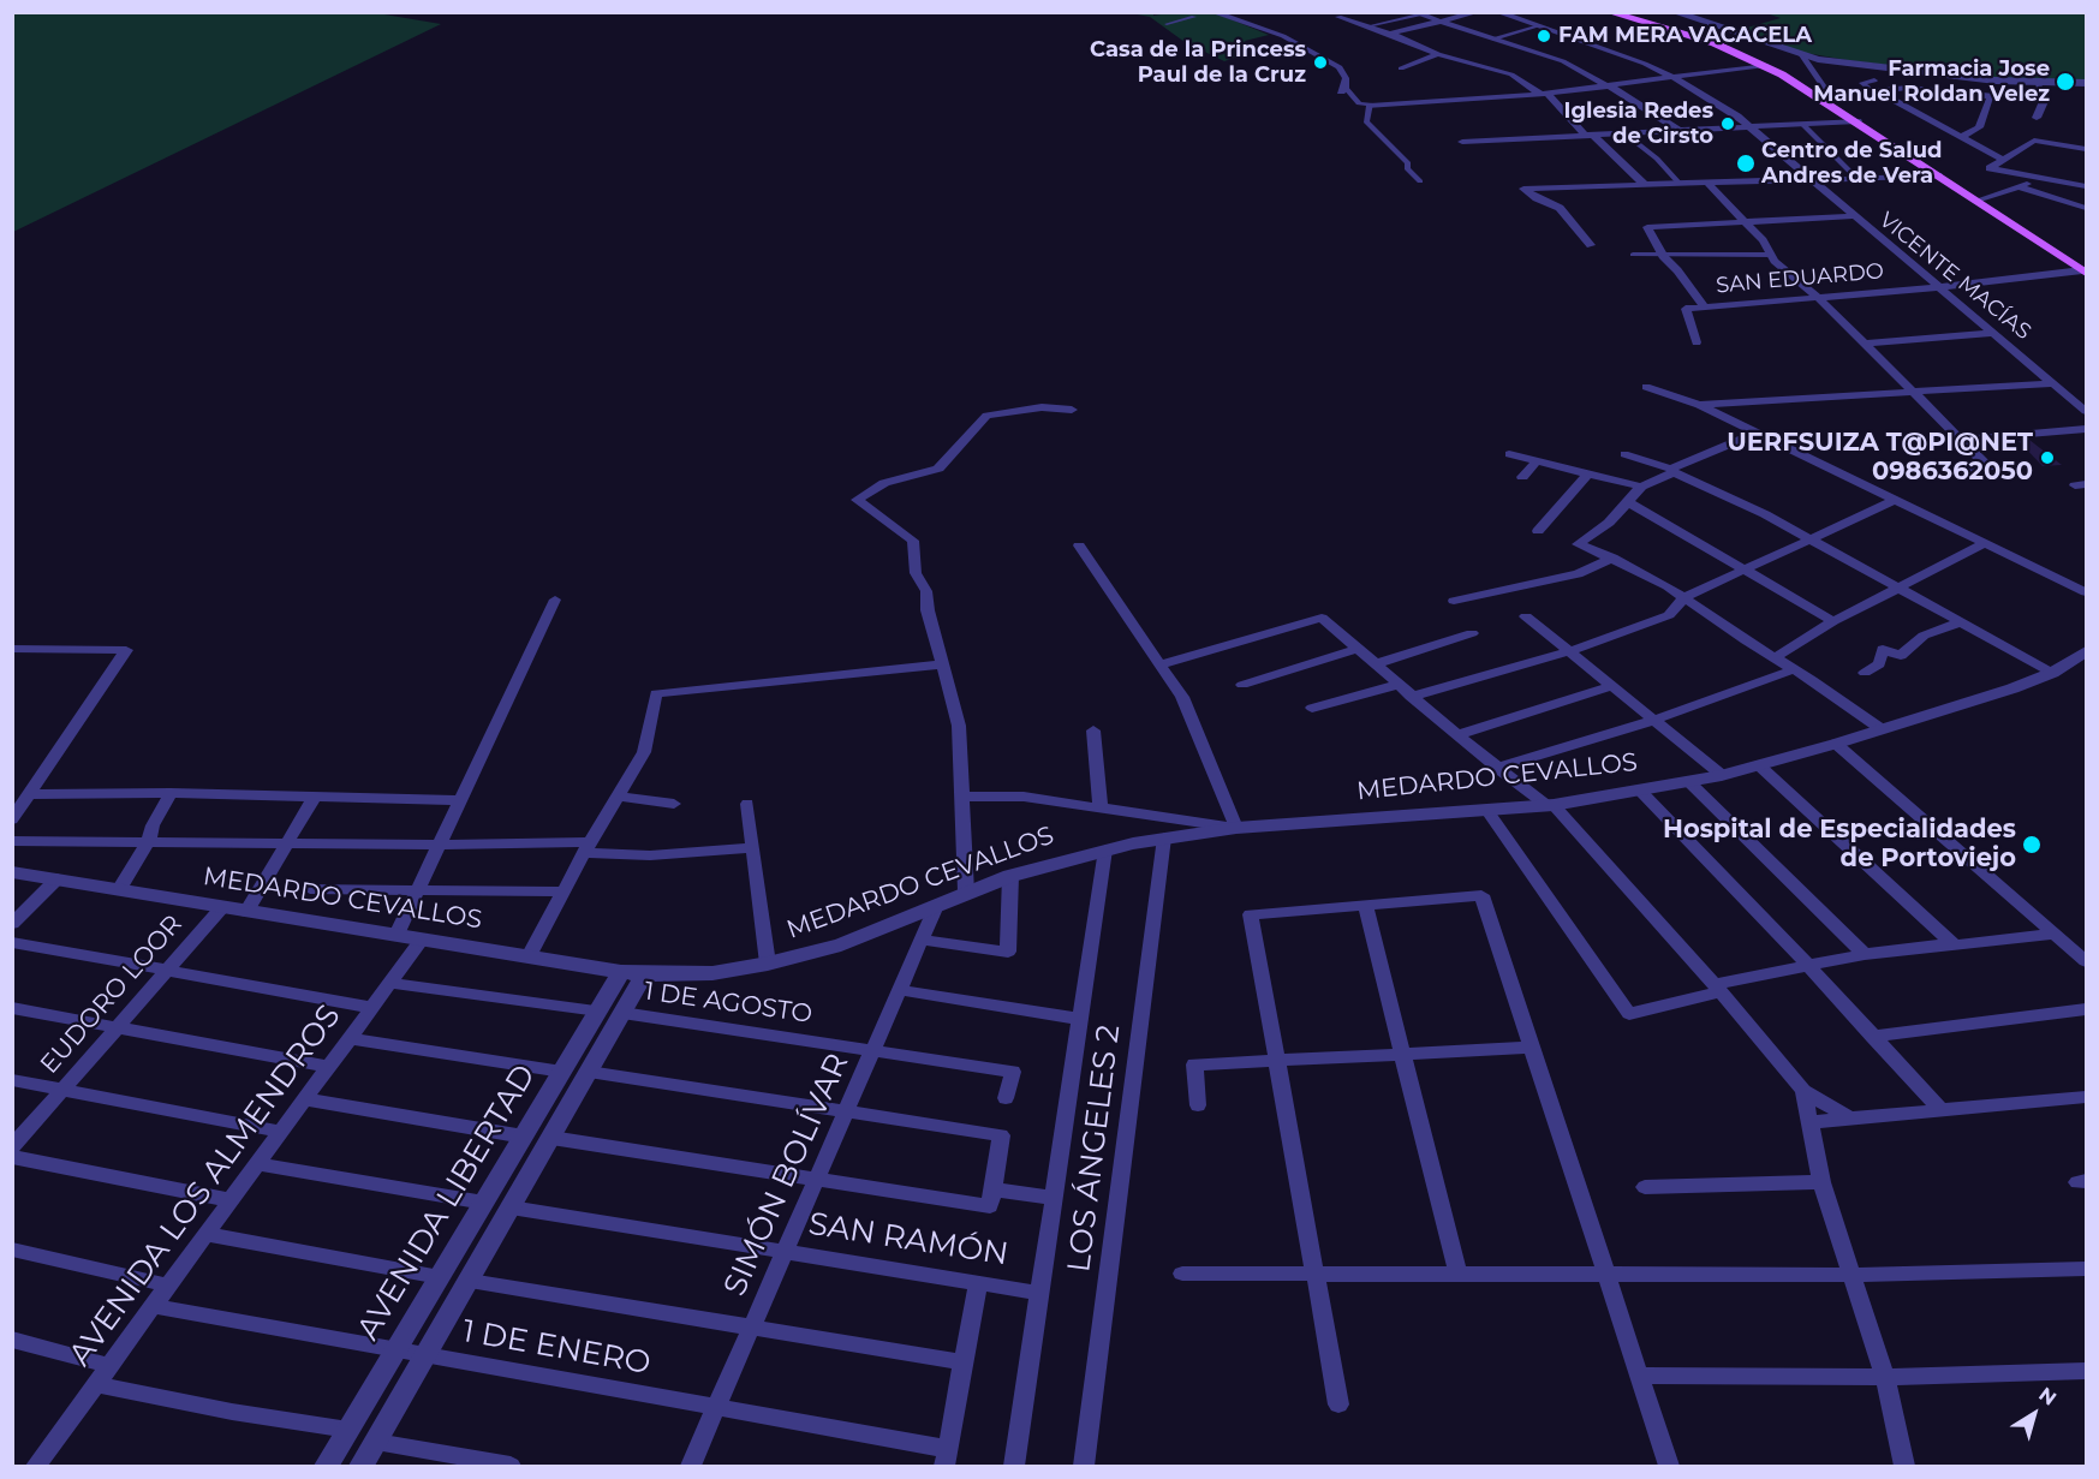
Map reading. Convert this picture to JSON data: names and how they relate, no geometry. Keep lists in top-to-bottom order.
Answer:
{
  "streets": {
    "street": [
      "VICENTE MACÍAS",
      "SAN EDUARDO",
      "MEDARDO CEVALLOS",
      "EUDORO LOOR",
      "1 DE AGOSTO",
      "LOS ÁNGELES 2",
      "SIMÓN BOLÍVAR",
      "AVENIDA LOS ALMENDROS",
      "AVENIDA LIBERTAD",
      "SAN RAMÓN",
      "1 DE ENERO"
    ]
  },
  "crossings": [
    ["VICENTE MACÍAS", "SAN EDUARDO"],
    ["MEDARDO CEVALLOS", "EUDORO LOOR"],
    ["MEDARDO CEVALLOS", "LOS ÁNGELES 2"],
    ["MEDARDO CEVALLOS", "SIMÓN BOLÍVAR"],
    ["MEDARDO CEVALLOS", "AVENIDA LOS ALMENDROS"],
    ["MEDARDO CEVALLOS", "AVENIDA LIBERTAD"],
    ["1 DE AGOSTO", "SIMÓN BOLÍVAR"],
    ["1 DE AGOSTO", "AVENIDA LIBERTAD"],
    ["SIMÓN BOLÍVAR", "SAN RAMÓN"],
    ["SIMÓN BOLÍVAR", "1 DE ENERO"],
    ["AVENIDA LOS ALMENDROS", "1 DE ENERO"],
    ["AVENIDA LIBERTAD", "SAN RAMÓN"],
    ["AVENIDA LIBERTAD", "1 DE ENERO"]
  ],
  "places": [
    "FAM MERA VACACELA",
    "Casa de la Princess Paul de la Cruz",
    "Farmacia Jose Manuel Roldan Velez",
    "Iglesia Redes de Cirsto",
    "Centro de Salud Andres de Vera",
    "UERFSUIZA T@PI@NET 0986362050",
    "Hospital de Especialidades de Portoviejo"
  ],
  "north": "top right"
}
